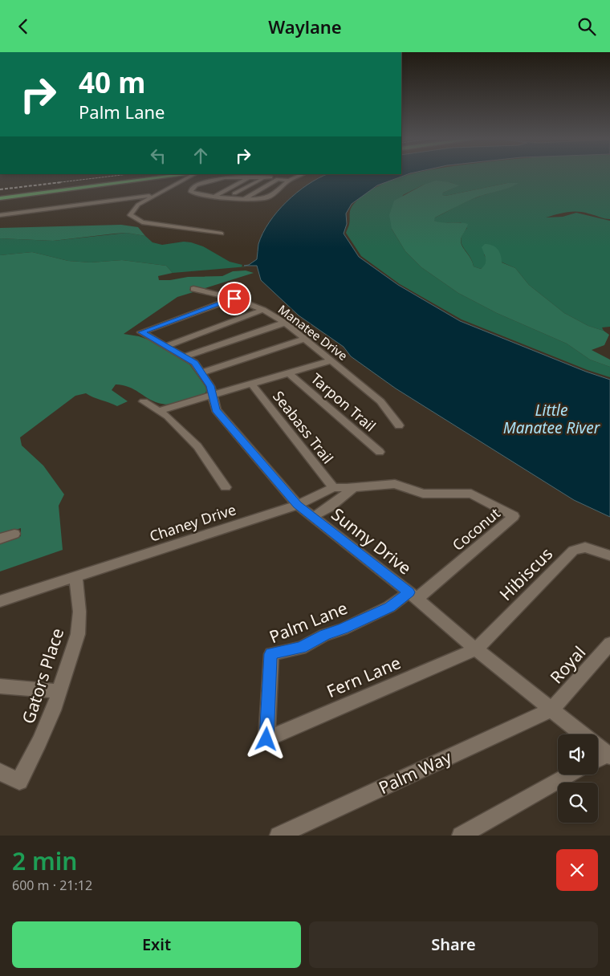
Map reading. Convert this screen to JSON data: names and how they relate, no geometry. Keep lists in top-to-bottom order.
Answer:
{
  "streets": {
    "street": [
      "Manatee Drive",
      "Tarpon Trail",
      "Seabass Trail",
      "Chaney Drive",
      "Coconut",
      "Sunny Drive",
      "Hibiscus",
      "Palm Lane",
      "Royal",
      "Gators Place",
      "Fern Lane",
      "Palm Way"
    ]
  },
  "crossings": [
    ["Manatee Drive", "Sunny Drive"],
    ["Seabass Trail", "Chaney Drive"],
    ["Chaney Drive", "Coconut"],
    ["Chaney Drive", "Sunny Drive"],
    ["Chaney Drive", "Gators Place"],
    ["Coconut", "Sunny Drive"],
    ["Coconut", "Palm Lane"],
    ["Sunny Drive", "Hibiscus"],
    ["Sunny Drive", "Palm Lane"],
    ["Sunny Drive", "Royal"],
    ["Sunny Drive", "Fern Lane"],
    ["Sunny Drive", "Palm Way"],
    ["Hibiscus", "Fern Lane"],
    ["Palm Lane", "Fern Lane"],
    ["Royal", "Palm Way"]
  ],
  "water": ["Little Manatee River"],
  "page": {
    "header": "Waylane",
    "turn": ["40 m", "Palm Lane"],
    "heading": ["2 min", "600 m · 21:12"],
    "buttons": ["Exit", "Share"]
  }
}
